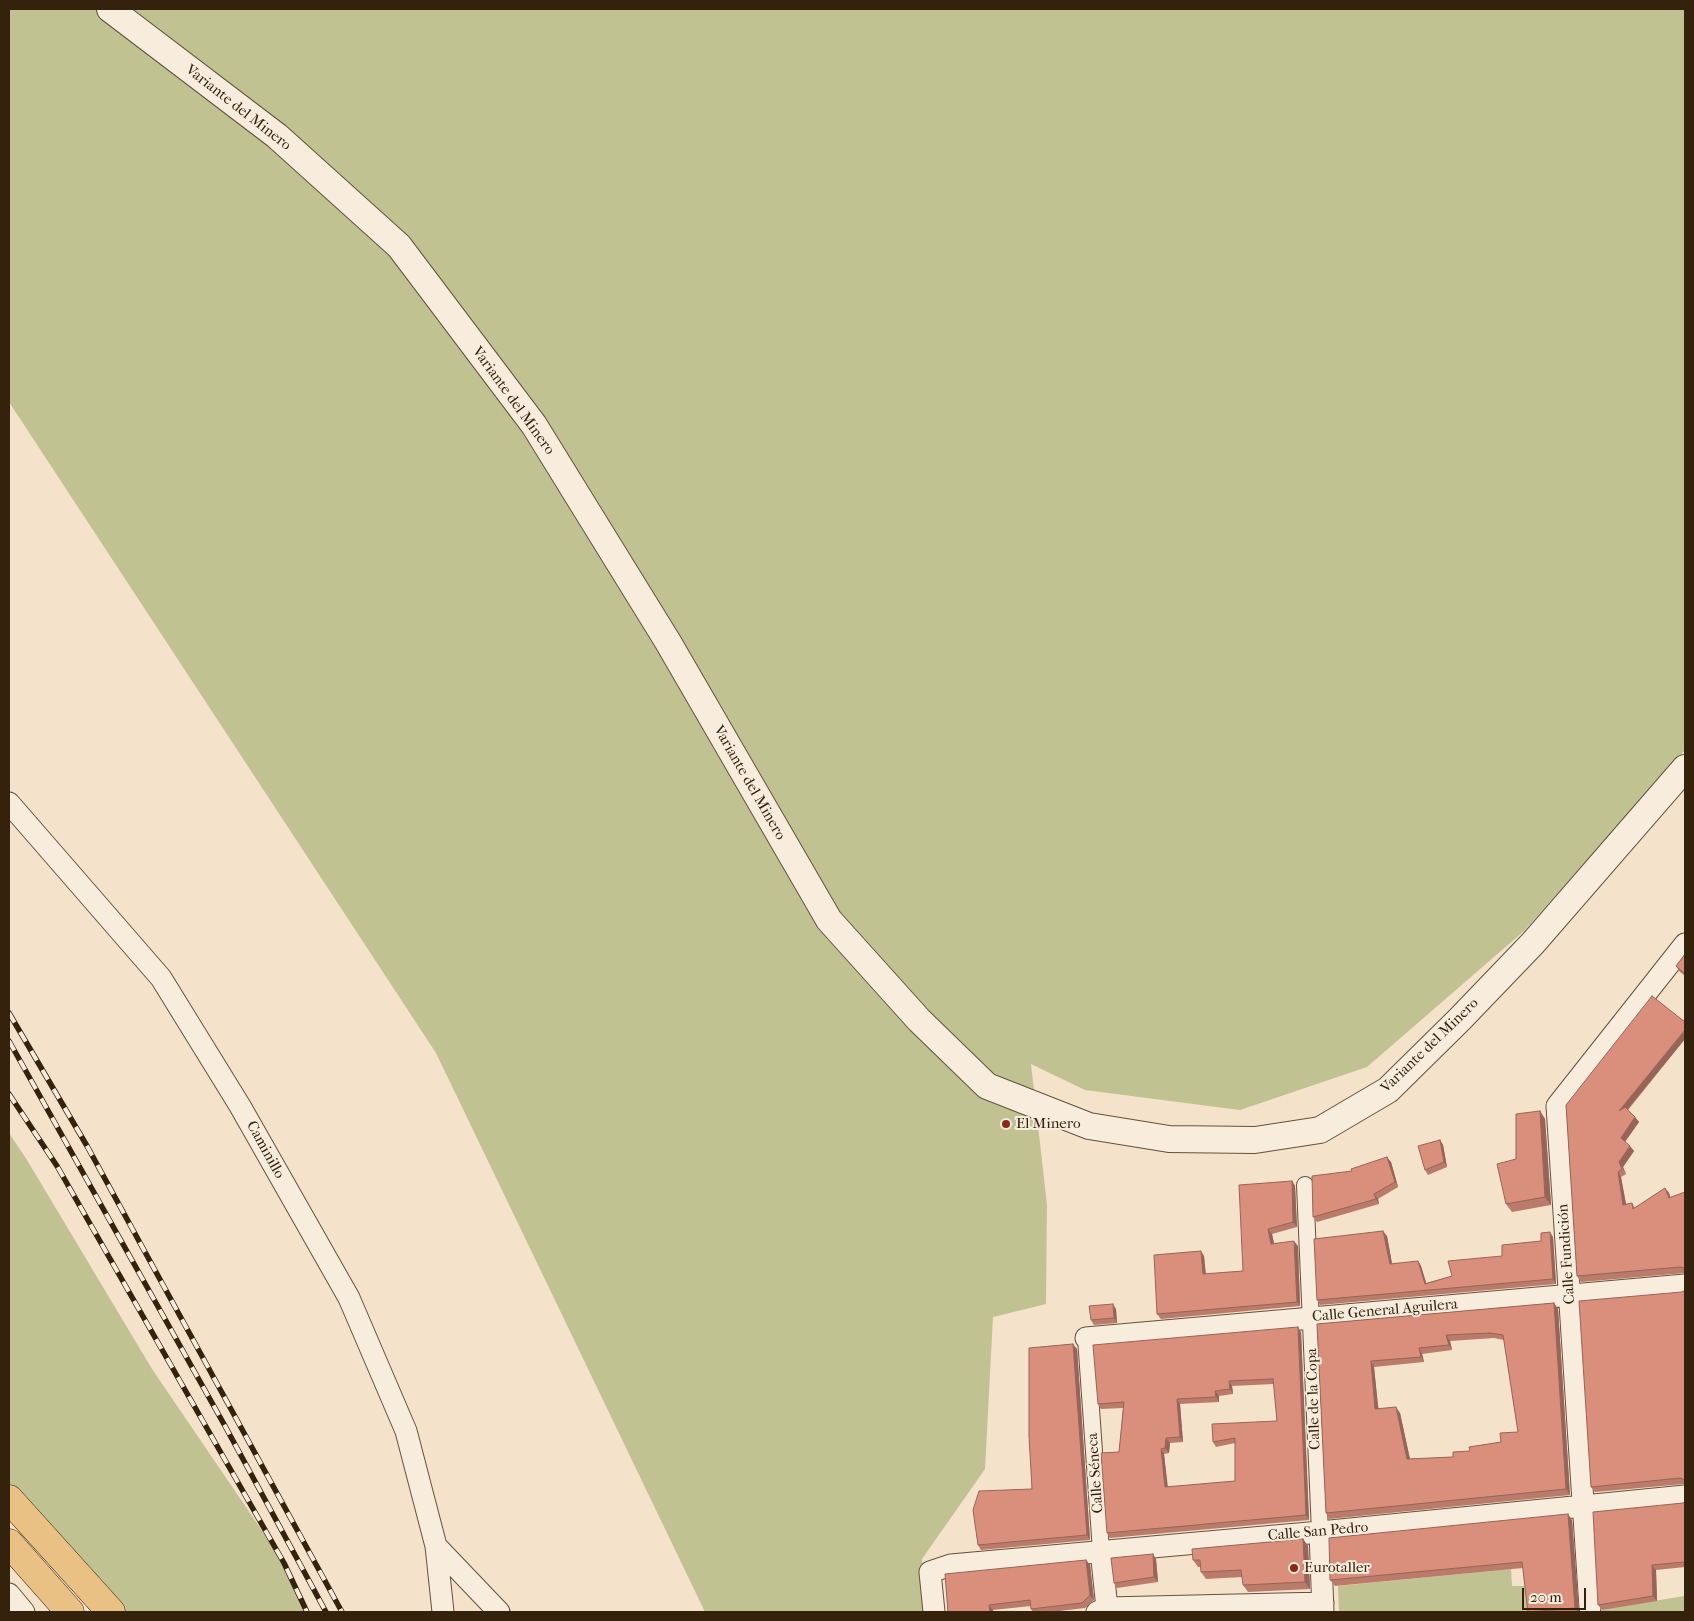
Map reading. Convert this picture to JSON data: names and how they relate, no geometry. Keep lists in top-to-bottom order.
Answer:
{
  "streets": {
    "street": [
      "Variante del Minero",
      "Caminillo",
      "Calle Fundición",
      "Calle General Aguilera",
      "Calle de la Copa",
      "Calle Séneca",
      "Calle San Pedro"
    ]
  },
  "crossings": [
    ["Calle Fundición", "Calle General Aguilera"],
    ["Calle Fundición", "Calle San Pedro"],
    ["Calle General Aguilera", "Calle de la Copa"],
    ["Calle General Aguilera", "Calle Séneca"],
    ["Calle de la Copa", "Calle San Pedro"],
    ["Calle Séneca", "Calle San Pedro"]
  ],
  "places": ["El Minero", "Eurotaller"],
  "scale_bar": "20 m"
}
